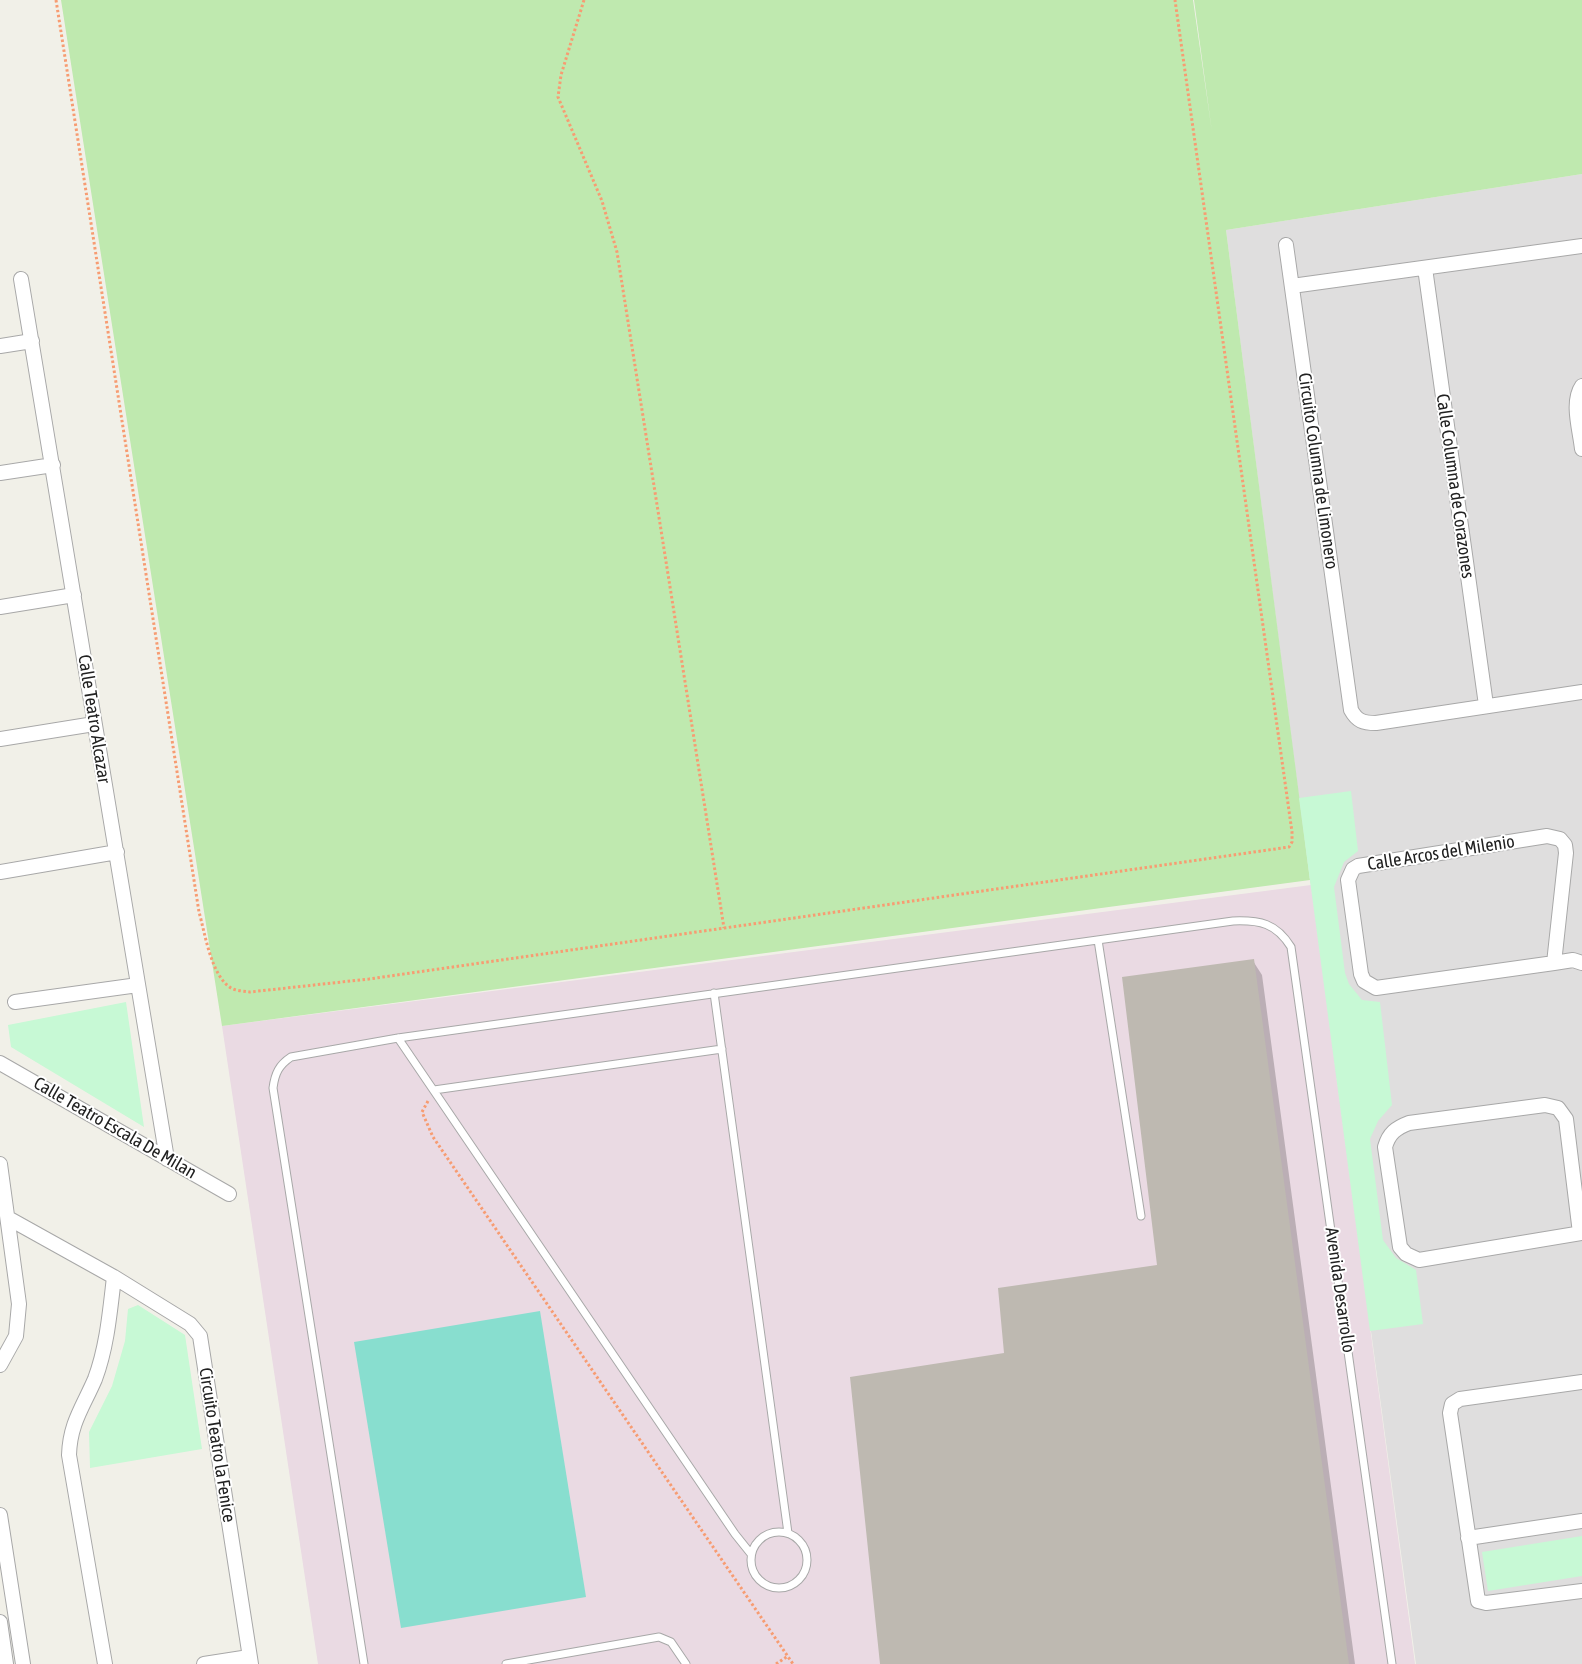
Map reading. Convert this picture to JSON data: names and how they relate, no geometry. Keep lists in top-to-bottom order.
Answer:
{
  "streets": {
    "street": [
      "Circuito Columna de Limonero",
      "Calle Columna de Corazones",
      "Calle Teatro Alcazar",
      "Calle Arcos del Milenio",
      "Calle Teatro Escala De Milan",
      "Circuito Teatro la Fenice"
    ],
    "lane": ["Avenida Desarrollo"]
  },
  "crossings": [
    ["Circuito Columna de Limonero", "Calle Columna de Corazones"],
    ["Calle Teatro Alcazar", "Calle Teatro Escala De Milan"]
  ]
}
